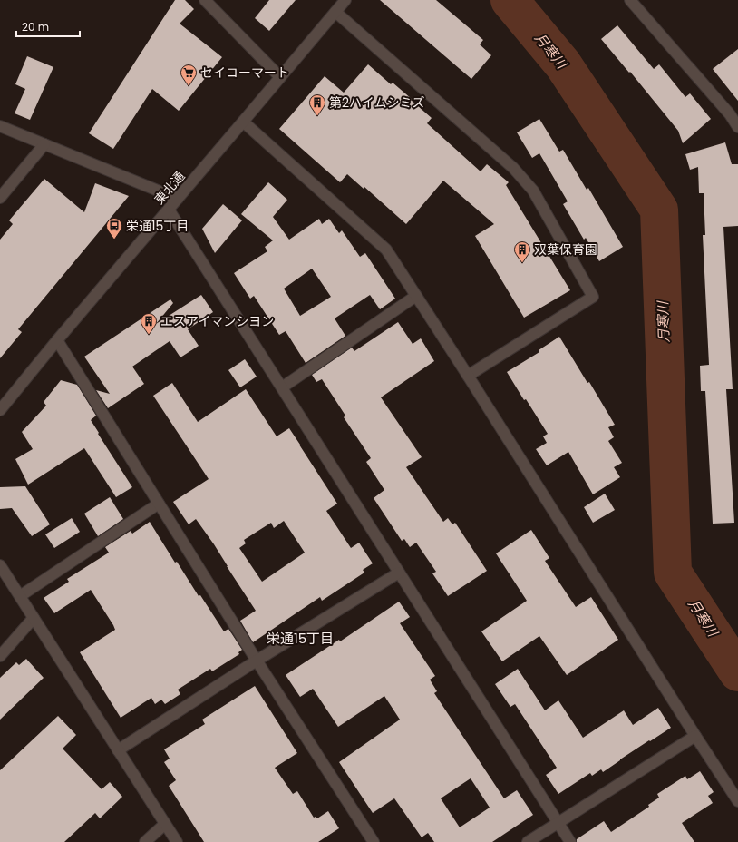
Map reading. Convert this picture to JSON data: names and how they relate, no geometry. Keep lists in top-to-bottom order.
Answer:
{
  "streets": {
    "street": ["東北通"]
  },
  "districts": ["栄通15丁目"],
  "water": ["月寒川"],
  "places": {
    "supermarket": ["セイコーマート"],
    "building": ["第2ハイムシミズ", "双葉保育園", "エスアイマンシヨン"],
    "bus stop": ["栄通15丁目"]
  },
  "scale_bar": "20 m"
}
